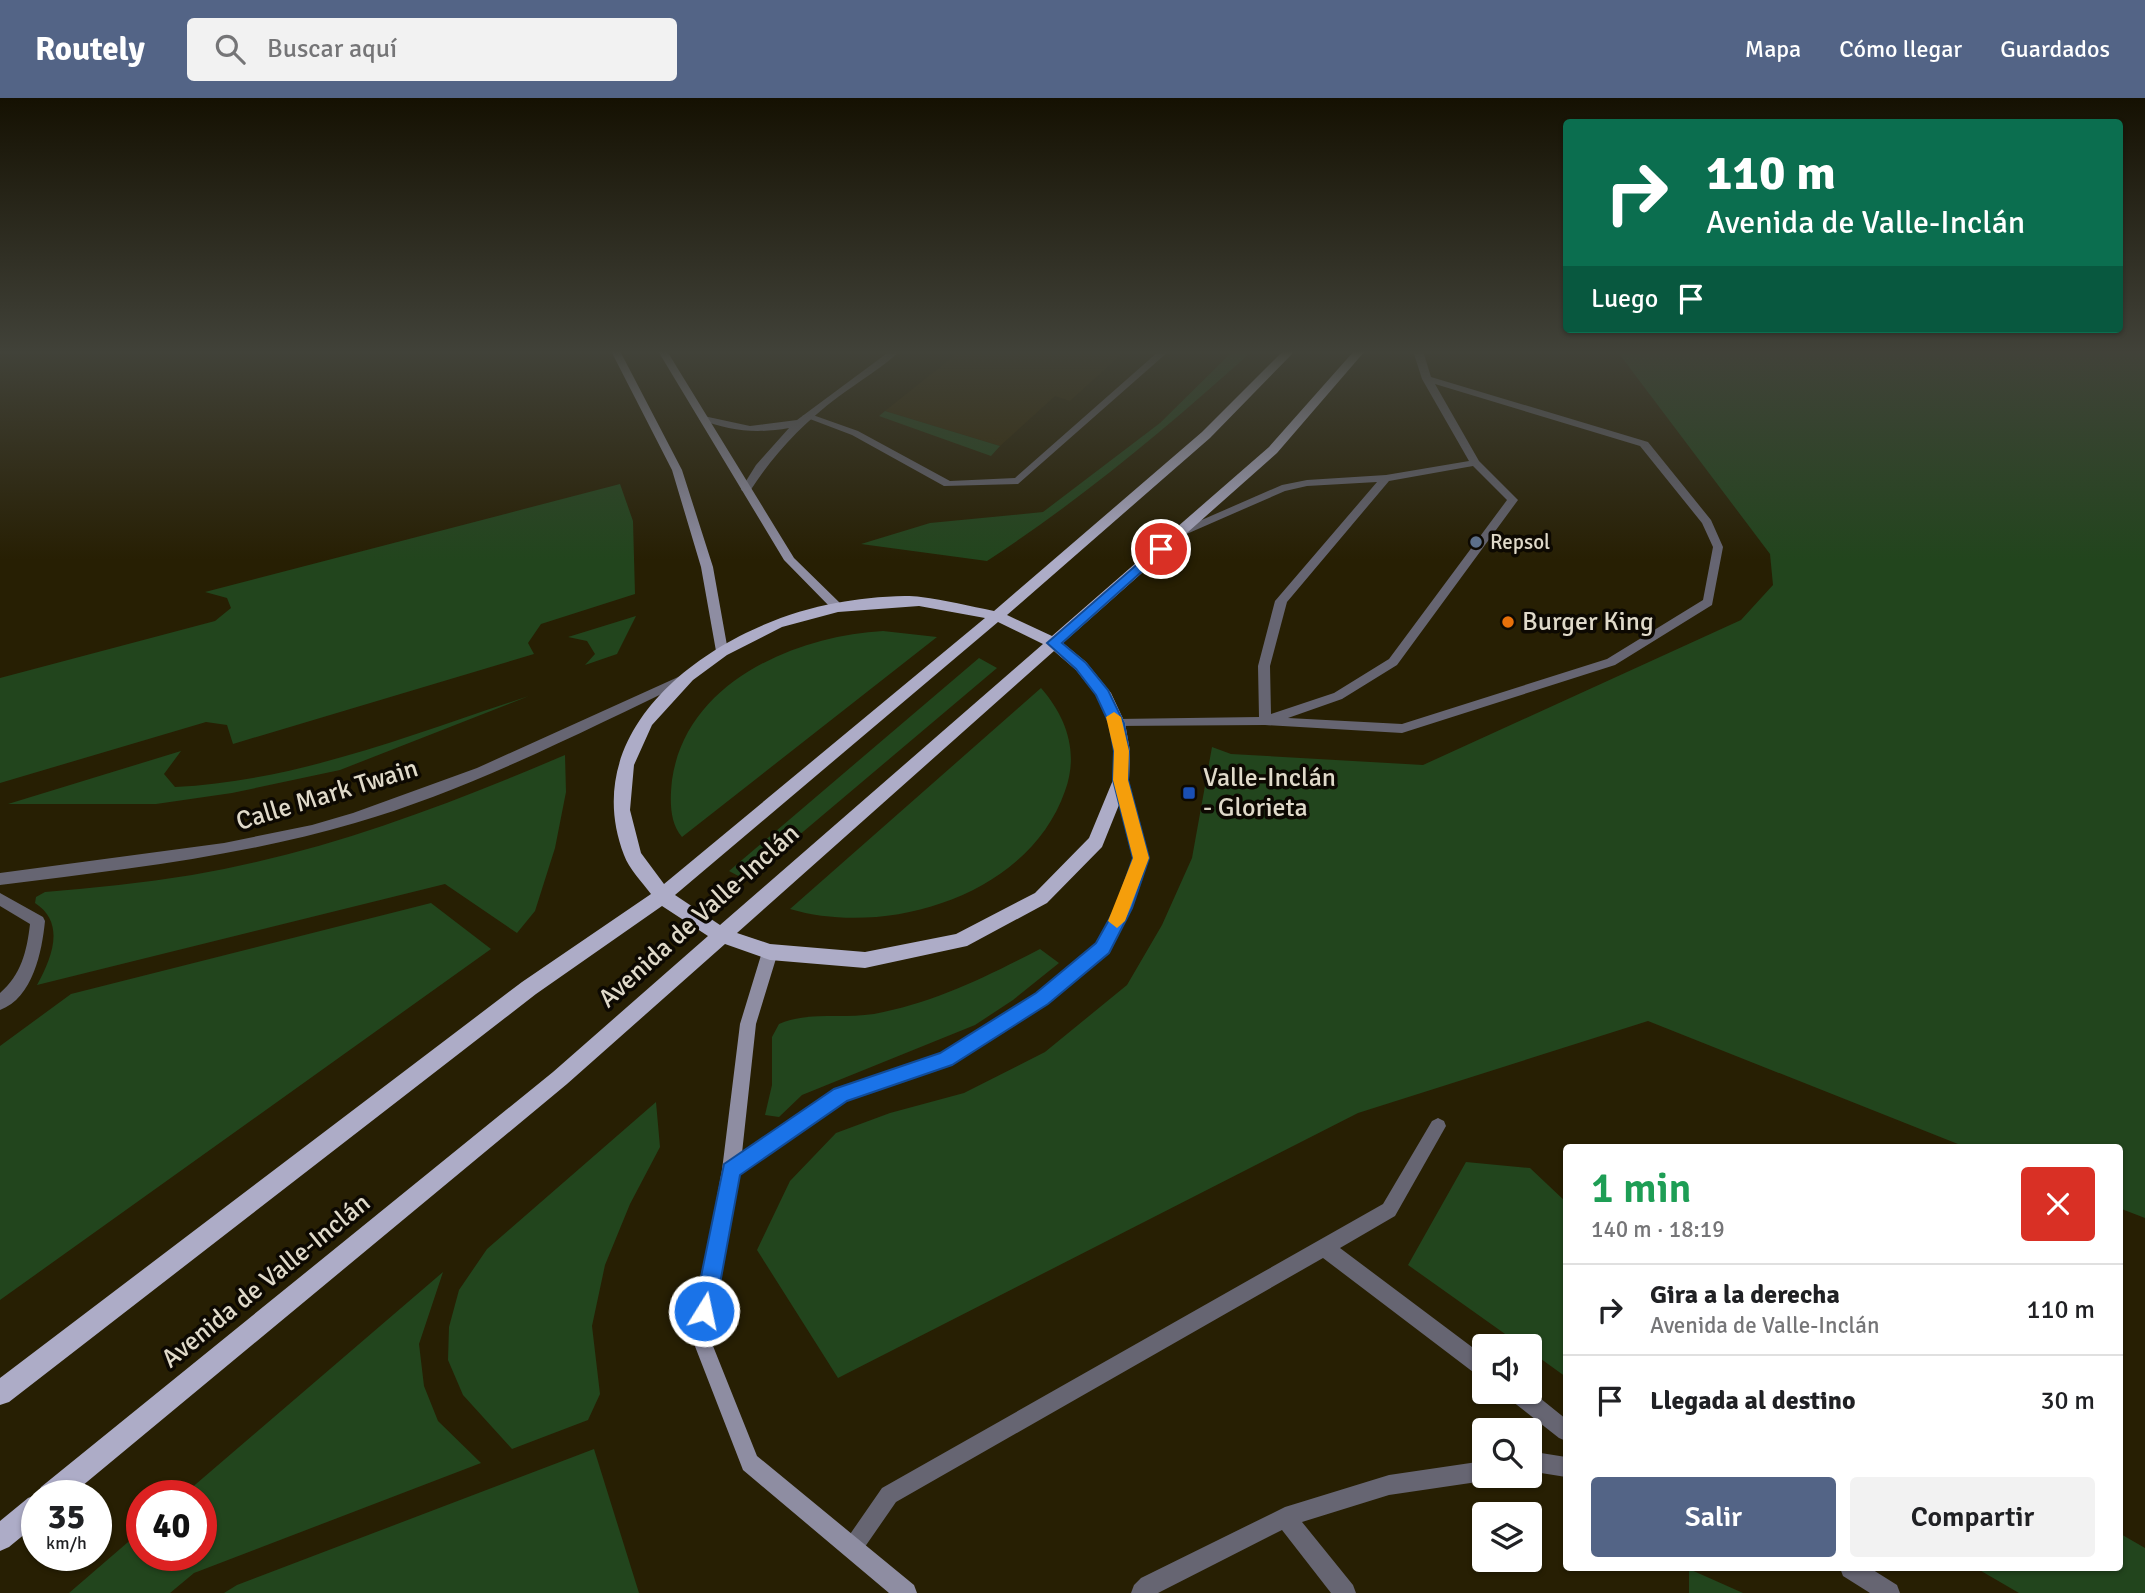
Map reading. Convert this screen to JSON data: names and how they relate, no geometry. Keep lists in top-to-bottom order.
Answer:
{
  "streets": {
    "main road": ["Avenida de Valle-Inclán"],
    "street": ["Calle Mark Twain"]
  },
  "places": {
    "other": ["Repsol", "Burger King"],
    "transit": ["Valle-Inclán - Glorieta"]
  },
  "page": {
    "header": "Routely",
    "search": "Buscar aquí",
    "nav": ["Mapa", "Cómo llegar", "Guardados"],
    "turn": ["110 m", "Avenida de Valle-Inclán"],
    "then": "Luego",
    "heading": ["1 min", "140 m · 18:19"],
    "list": [
      {
        "name": "Gira a la derecha",
        "note": "Avenida de Valle-Inclán",
        "value": "110 m"
      },
      {
        "name": "Llegada al destino",
        "value": "30 m"
      }
    ],
    "buttons": ["Salir", "Compartir"],
    "speed": "35 km/h",
    "limit": "40"
  }
}
